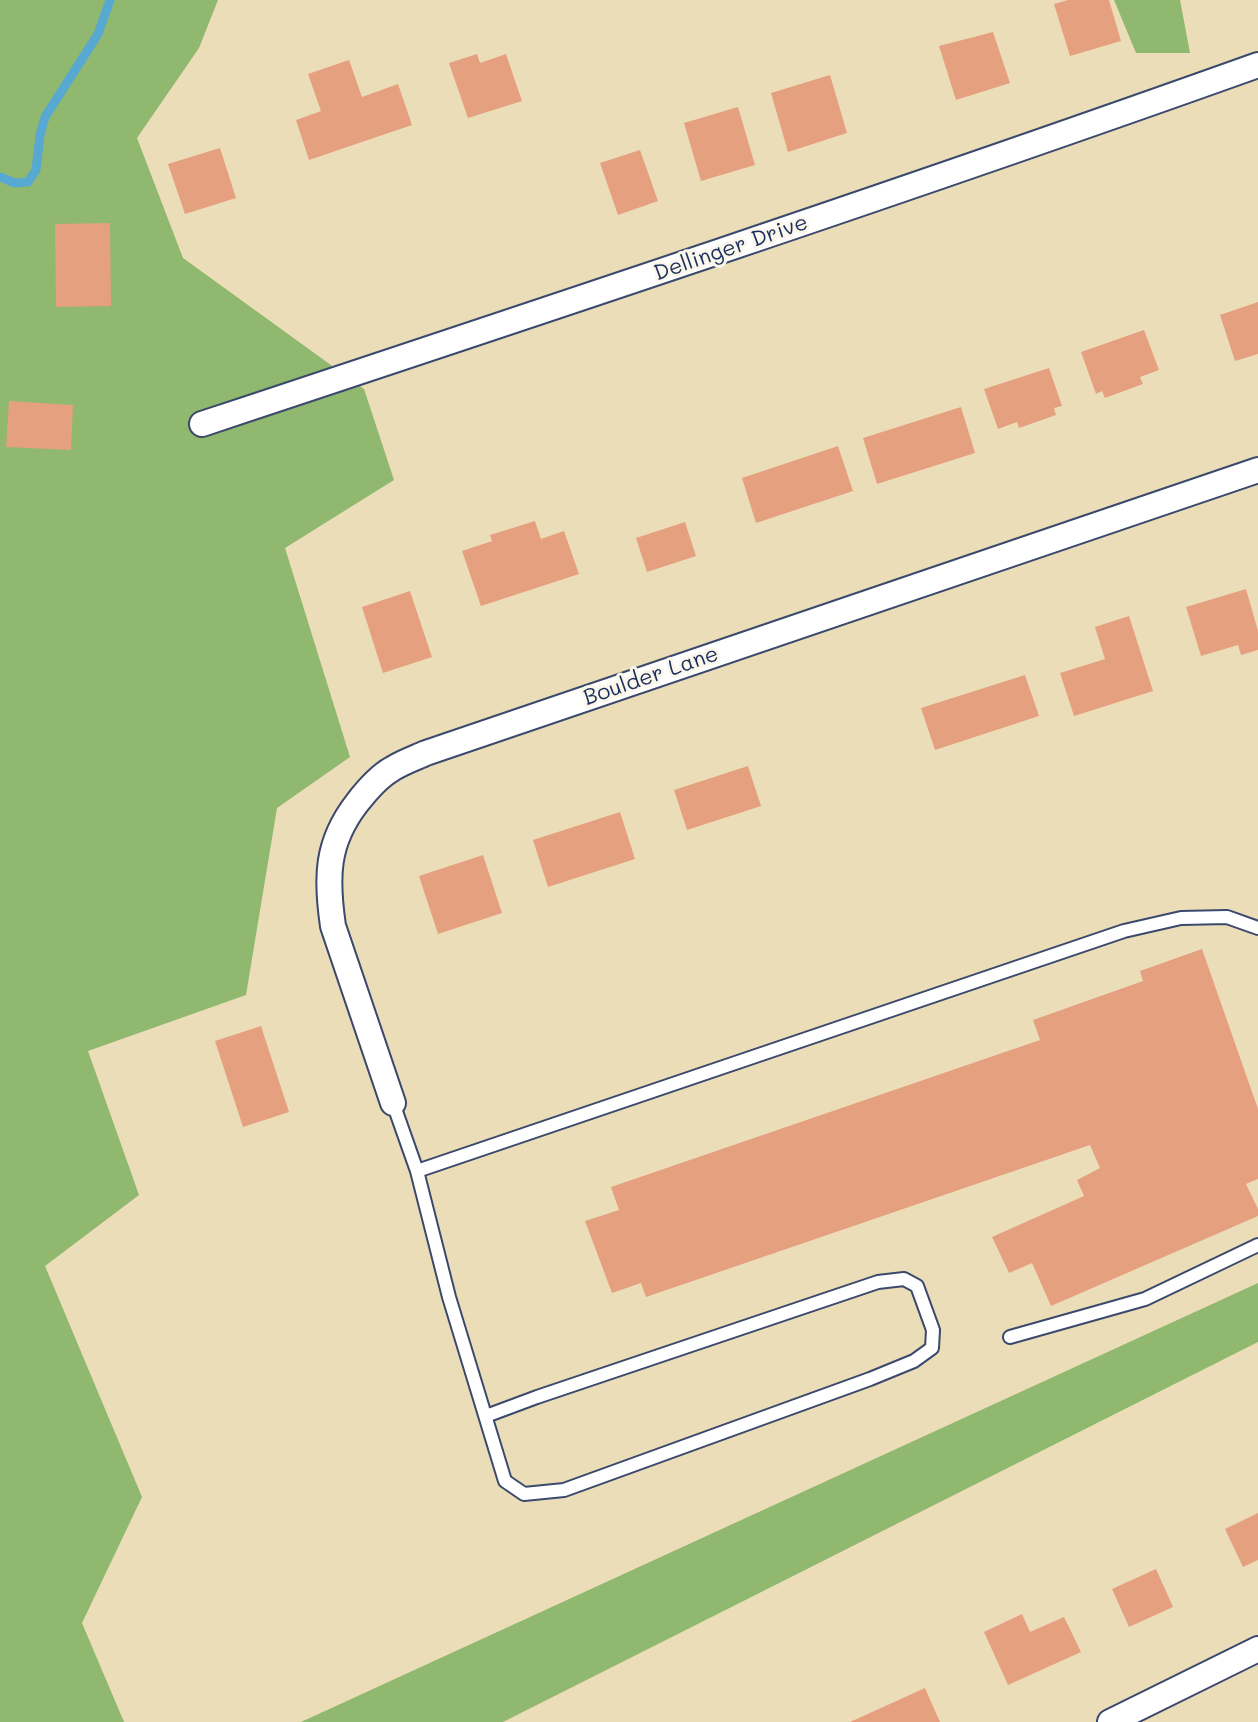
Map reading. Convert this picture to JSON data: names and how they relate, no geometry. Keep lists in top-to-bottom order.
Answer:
{
  "streets": {
    "street": ["Dellinger Drive", "Boulder Lane"]
  }
}
